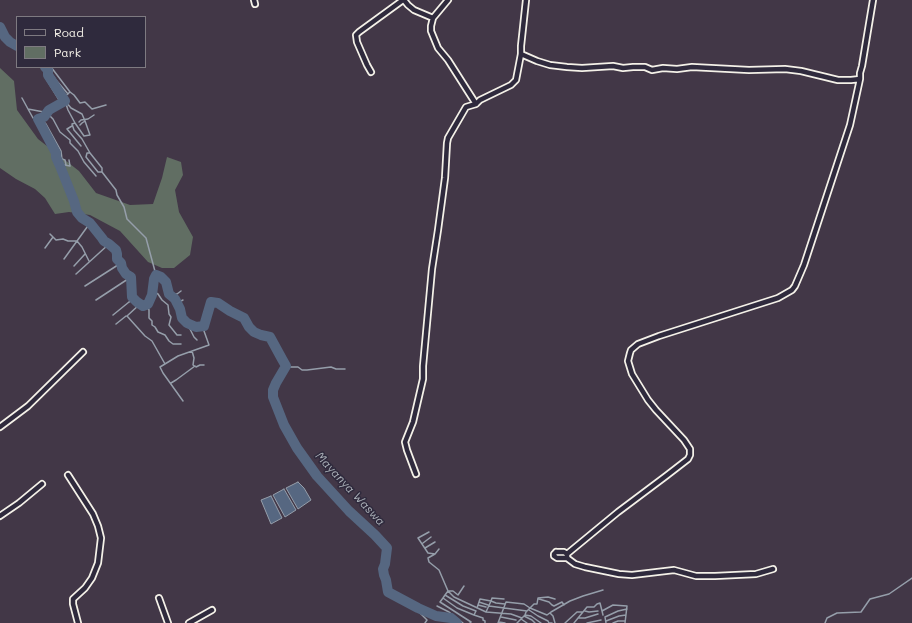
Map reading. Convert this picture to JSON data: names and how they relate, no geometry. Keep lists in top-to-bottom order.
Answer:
{
  "water": ["Mayanya Waswa"],
  "legend": ["Road", "Park"]
}
